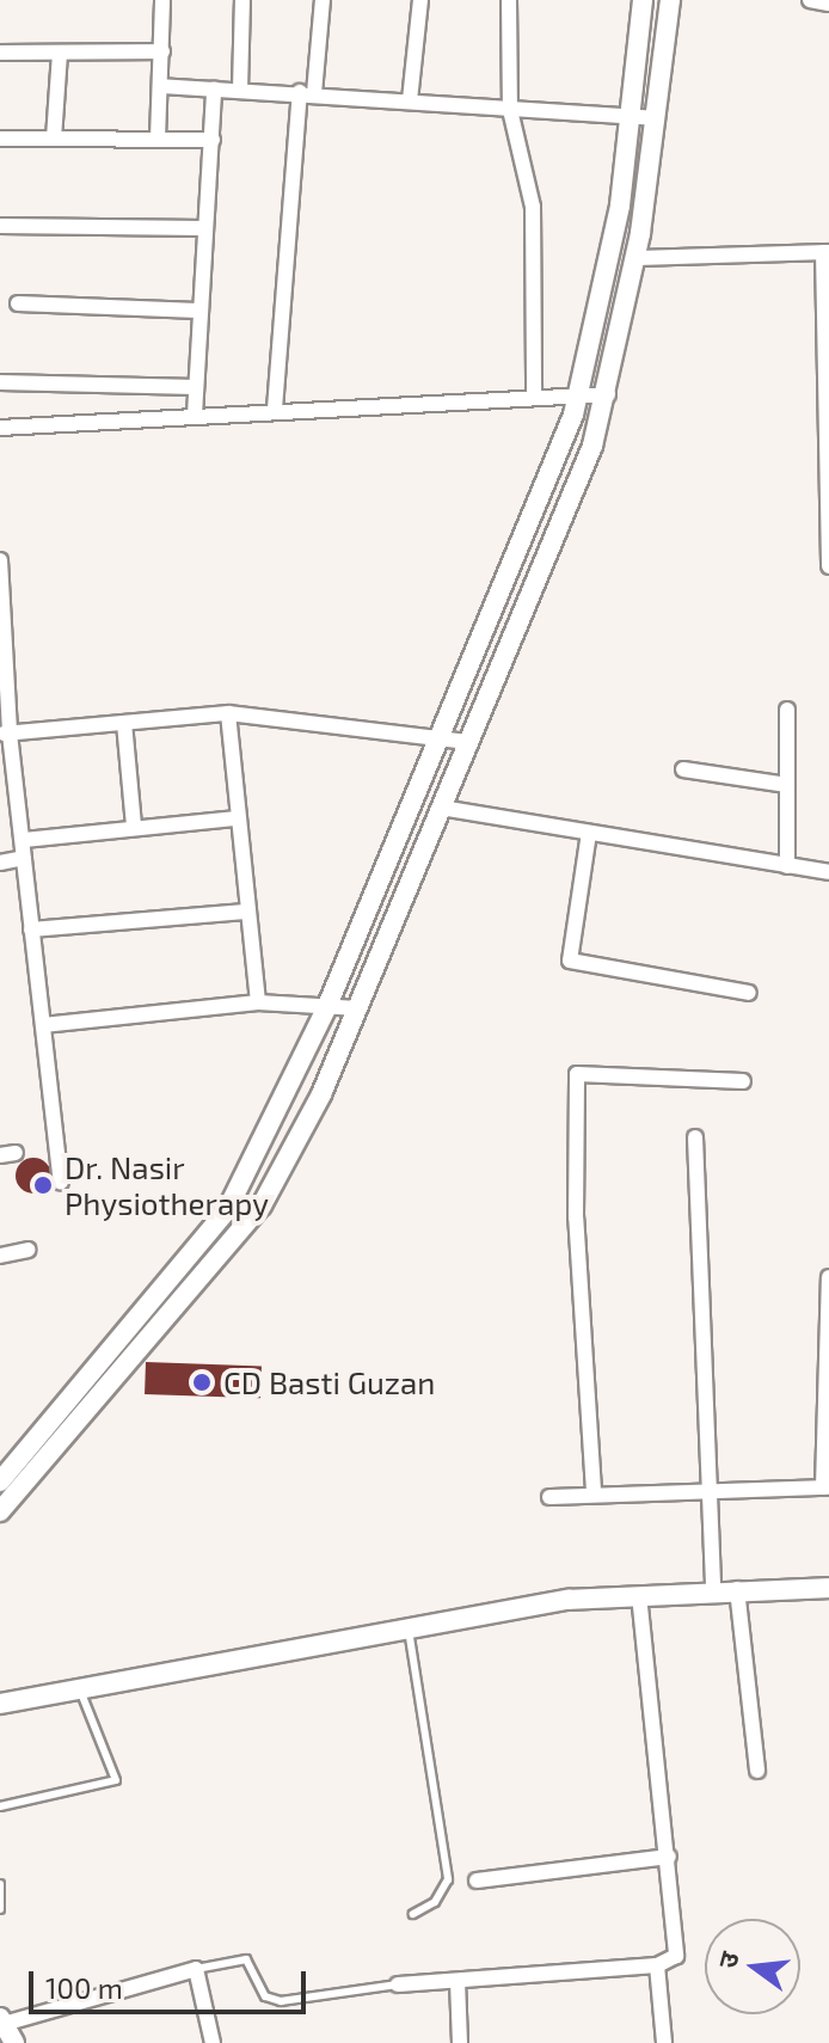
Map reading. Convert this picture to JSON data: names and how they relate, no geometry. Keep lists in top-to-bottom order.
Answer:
{
  "places": ["Dr. Nasir Physiotherapy", "CD Basti Guzan"],
  "scale_bar": "100 m",
  "north": "left"
}
